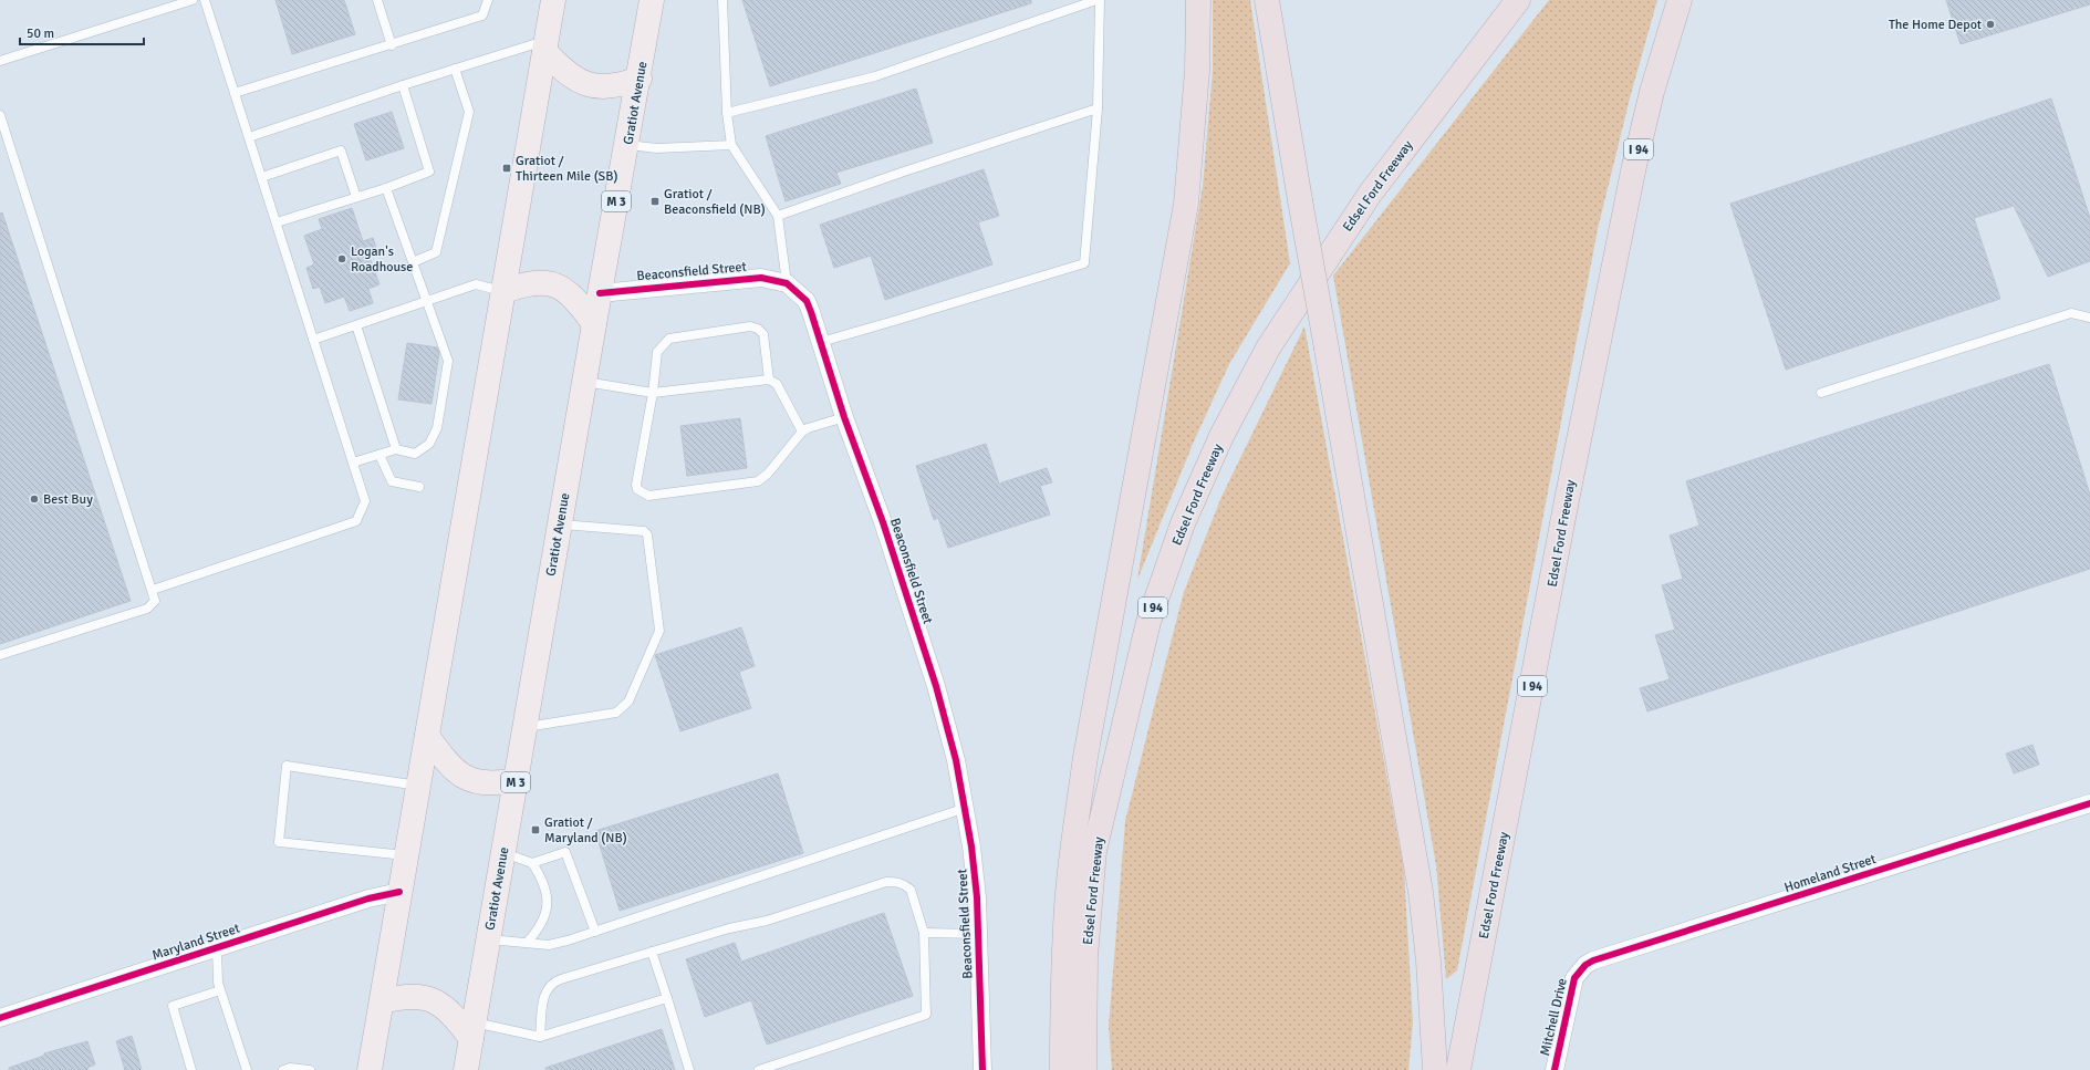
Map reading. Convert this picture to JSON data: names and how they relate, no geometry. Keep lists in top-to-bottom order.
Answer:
{
  "streets": {
    "highway": ["I 94", "Edsel Ford Freeway"],
    "main road": ["Gratiot Avenue", "M 3"],
    "street": [
      "Beaconsfield Street",
      "Homeland Street",
      "Maryland Street",
      "Mitchell Drive"
    ]
  },
  "crossings": [
    ["Gratiot Avenue", "Beaconsfield Street"],
    ["Homeland Street", "Mitchell Drive"]
  ],
  "places": {
    "other": ["The Home Depot", "Logan's Roadhouse", "Best Buy"],
    "transit": ["Gratiot / Thirteen Mile (SB)", "Gratiot / Beaconsfield (NB)", "Gratiot / Maryland (NB)"]
  },
  "scale_bar": "50 m"
}
